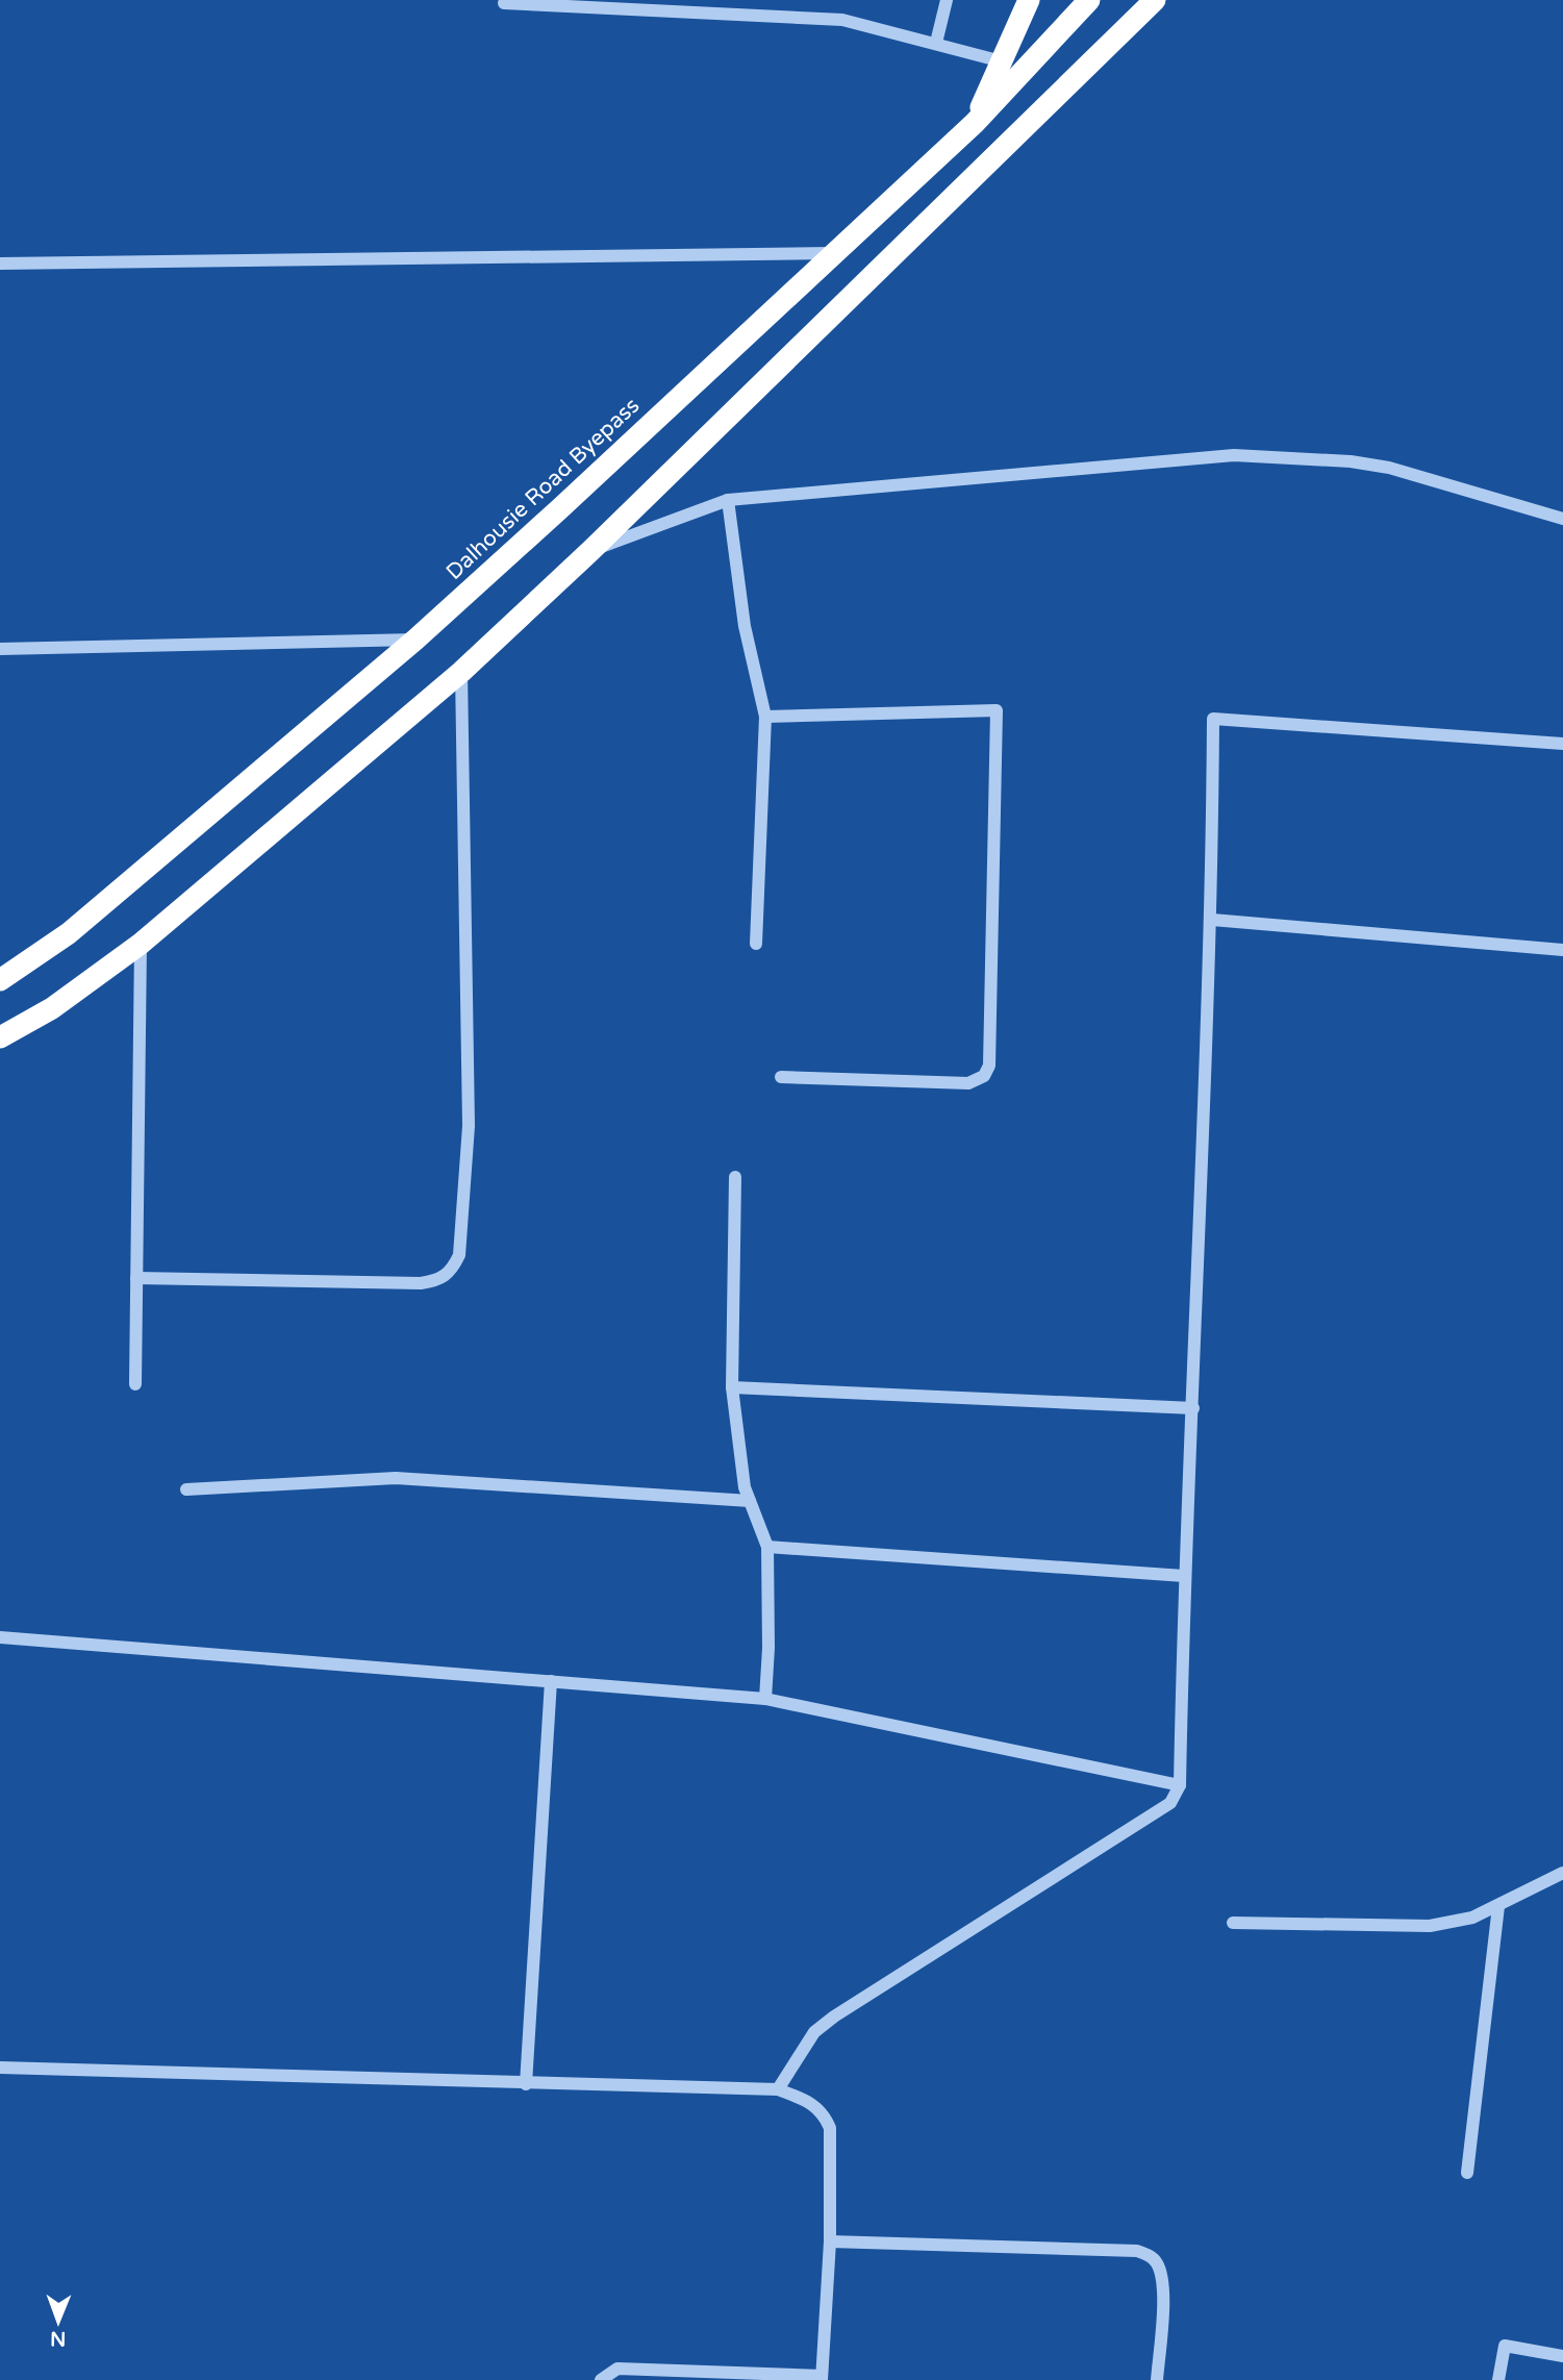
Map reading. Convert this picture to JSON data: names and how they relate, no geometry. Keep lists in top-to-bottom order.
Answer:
{
  "streets": {
    "highway": ["Dalhousie Road Byepass"]
  },
  "north": "bottom"
}
